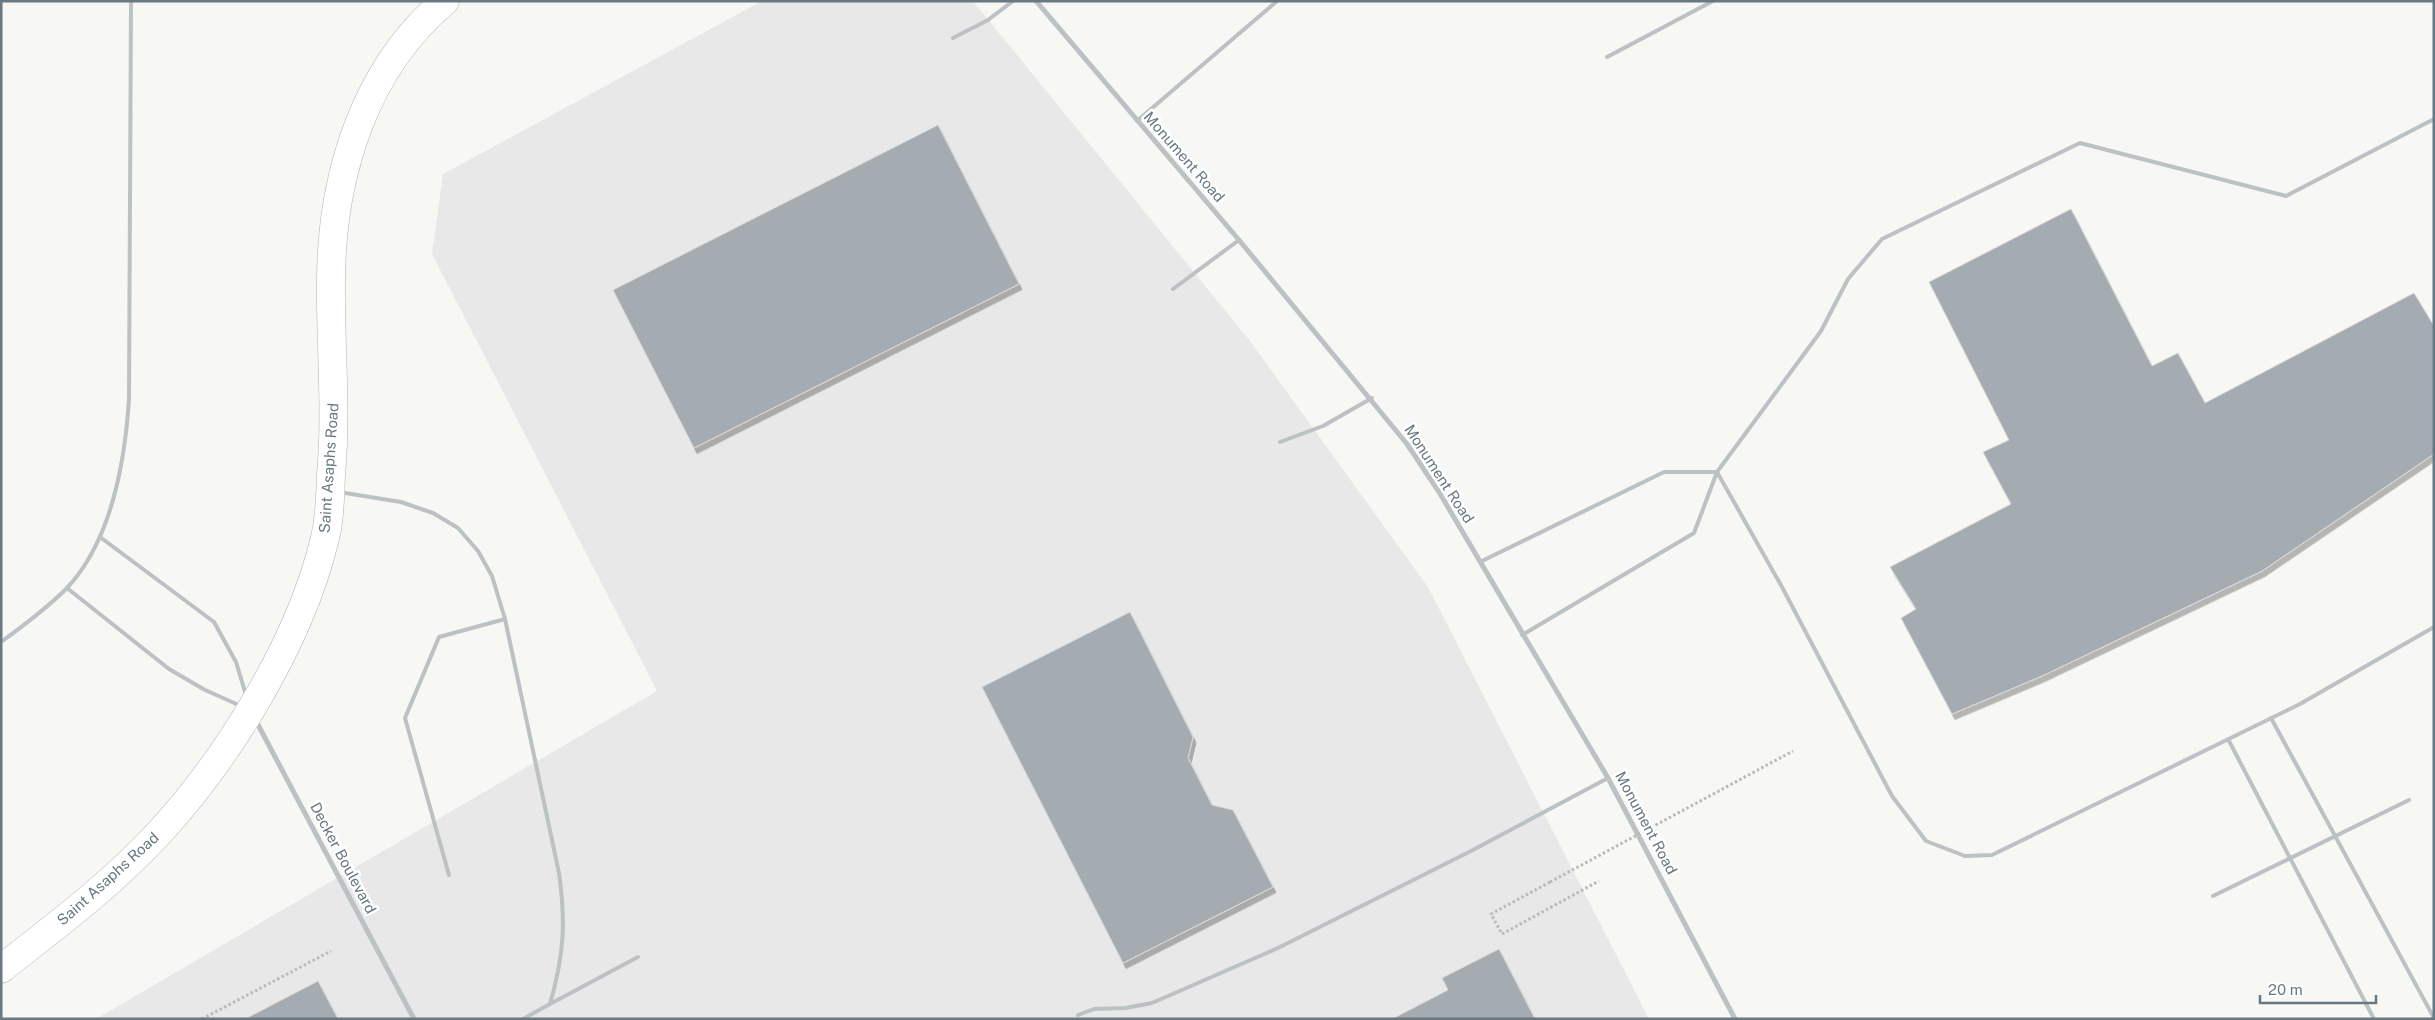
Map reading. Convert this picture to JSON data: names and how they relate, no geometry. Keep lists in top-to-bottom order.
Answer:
{
  "streets": {
    "street": ["Monument Road", "Saint Asaphs Road", "Decker Boulevard"]
  },
  "crossings": [
    ["Saint Asaphs Road", "Decker Boulevard"]
  ],
  "scale_bar": "20 m"
}
